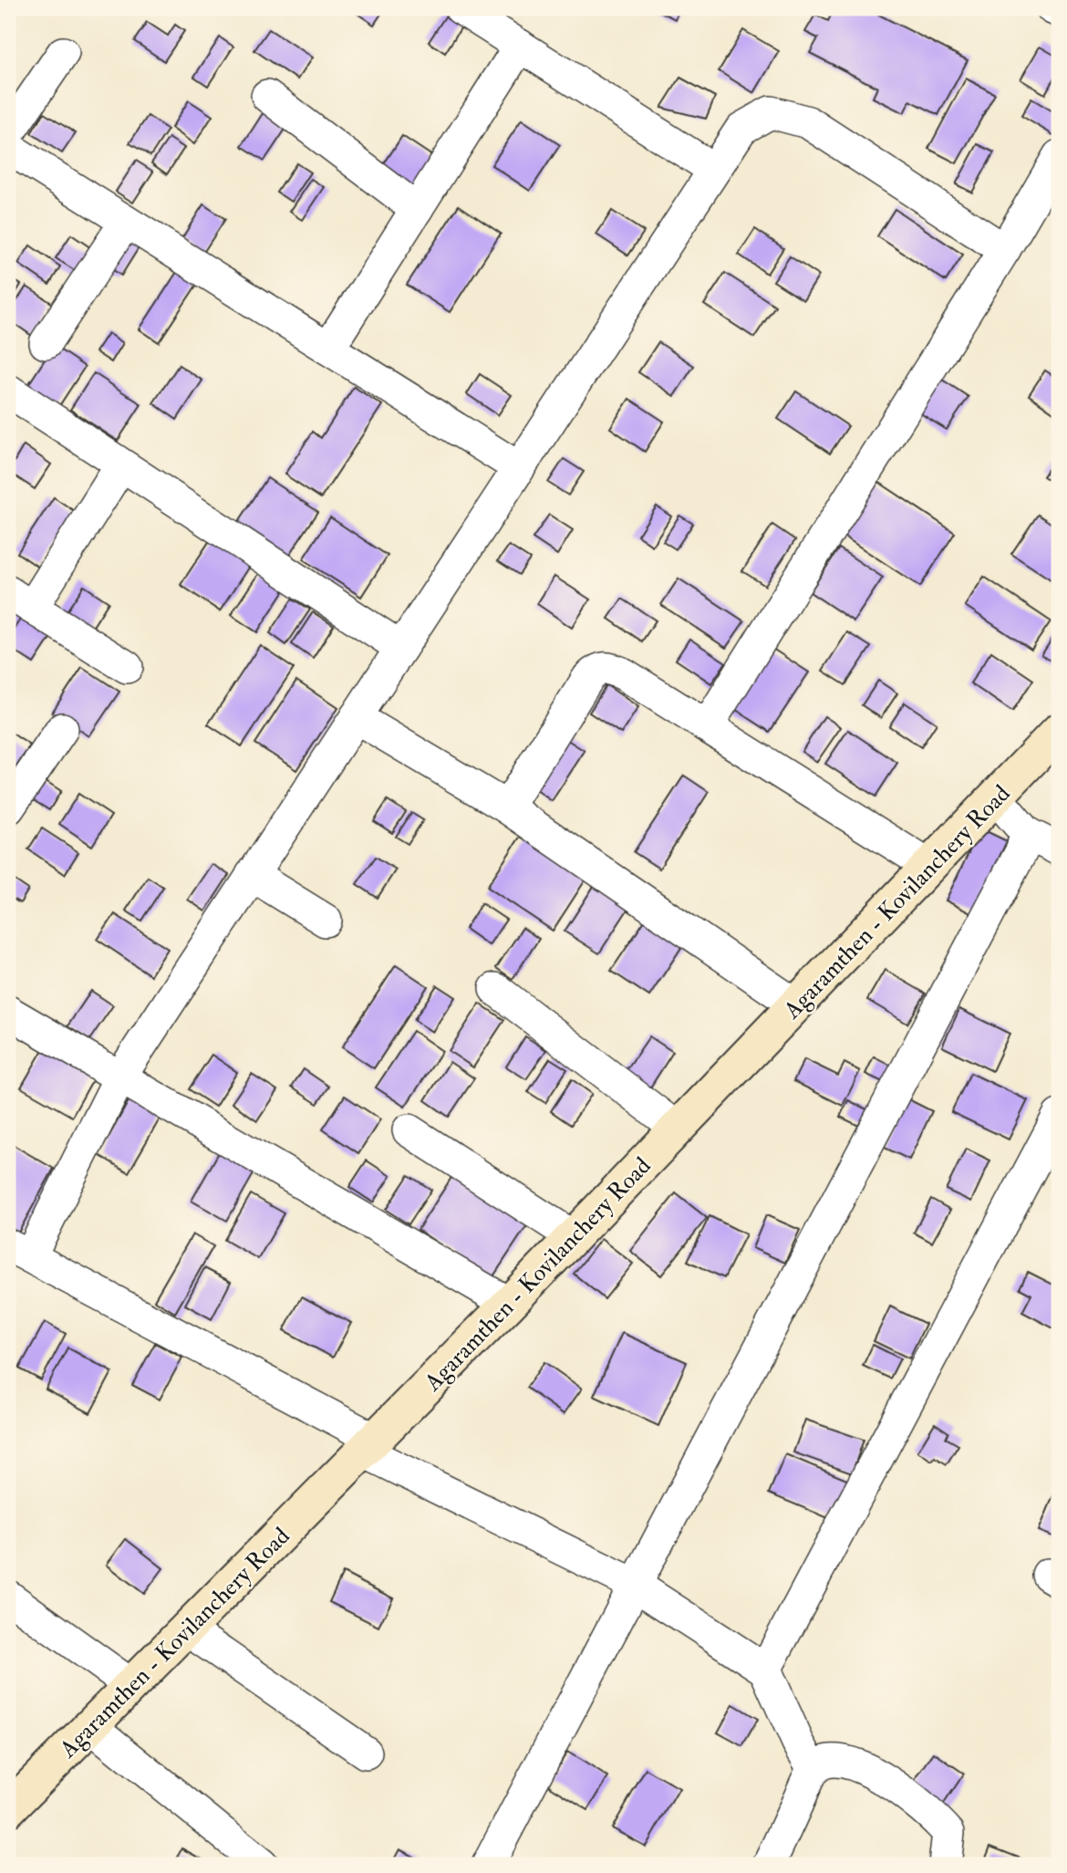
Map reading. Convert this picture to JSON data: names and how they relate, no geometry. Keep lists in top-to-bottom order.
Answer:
{
  "streets": {
    "main road": ["Agaramthen - Kovilanchery Road"]
  }
}
